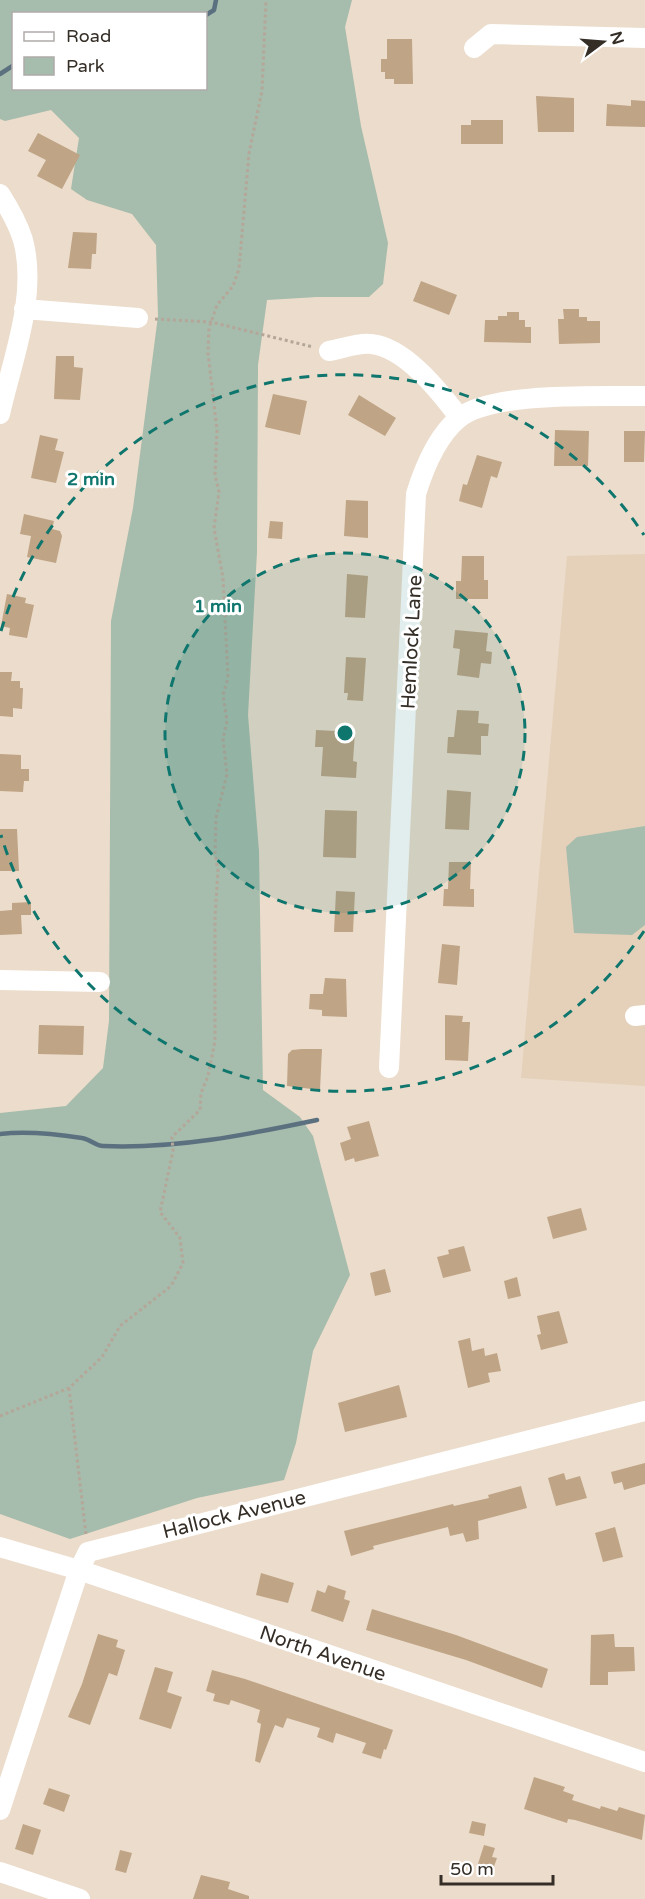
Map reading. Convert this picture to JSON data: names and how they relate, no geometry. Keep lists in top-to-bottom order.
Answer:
{
  "streets": {
    "street": ["Hemlock Lane", "Hallock Avenue", "North Avenue"]
  },
  "legend": ["Road", "Park"],
  "scale_bar": "50 m",
  "north": "right",
  "rings": ["2 min", "1 min"]
}
